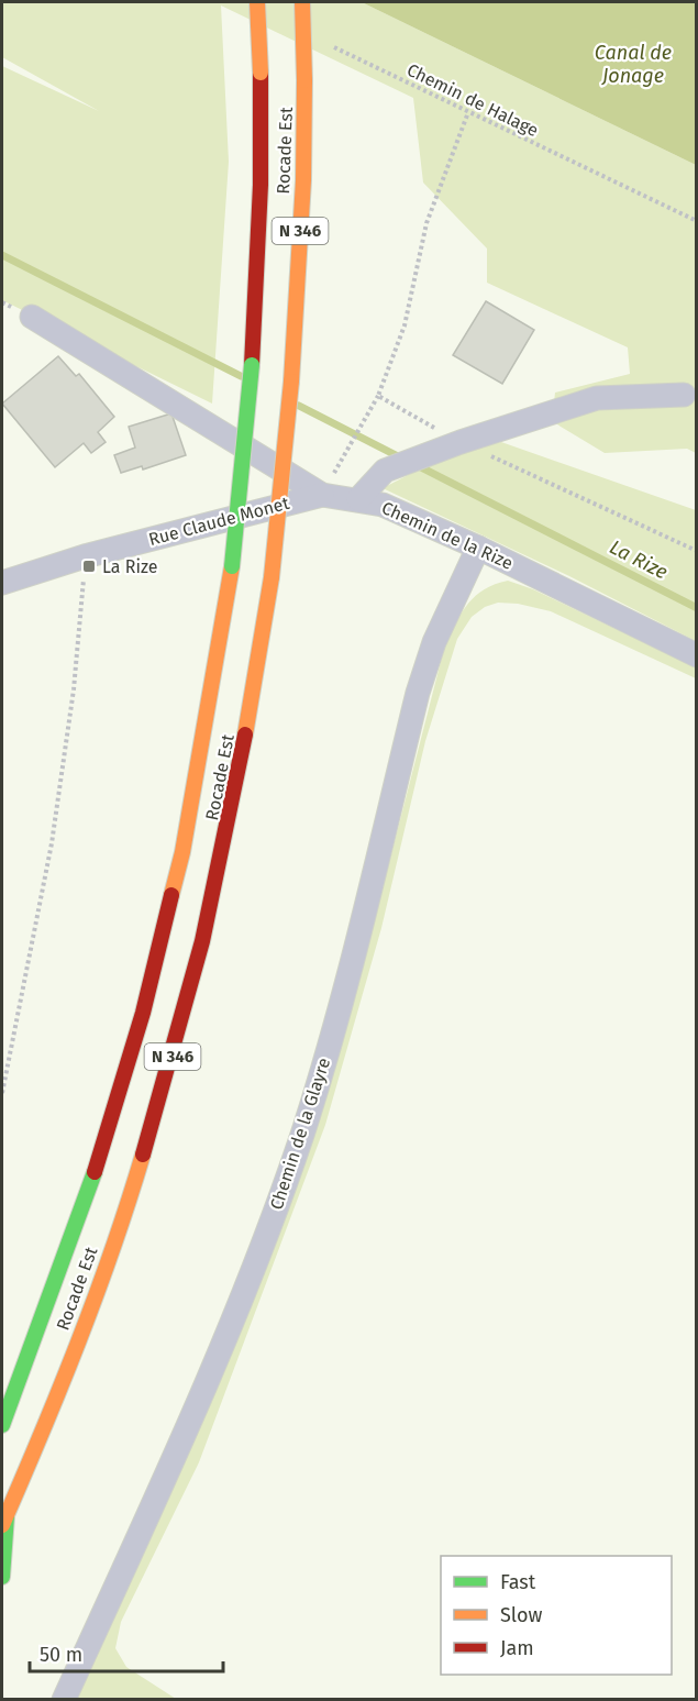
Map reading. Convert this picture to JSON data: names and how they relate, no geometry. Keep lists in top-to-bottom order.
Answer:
{
  "streets": {
    "highway": ["Rocade Est", "N 346"],
    "street": ["Rue Claude Monet", "Chemin de la Rize", "Chemin de la Glayre"],
    "path": ["Chemin de Halage"]
  },
  "crossings": [
    ["Rue Claude Monet", "Chemin de la Rize"],
    ["Chemin de la Rize", "Chemin de la Glayre"]
  ],
  "water": ["Canal de Jonage", "La Rize"],
  "places": {
    "transit": ["La Rize"]
  },
  "legend": ["Fast", "Slow", "Jam"],
  "scale_bar": "50 m"
}
